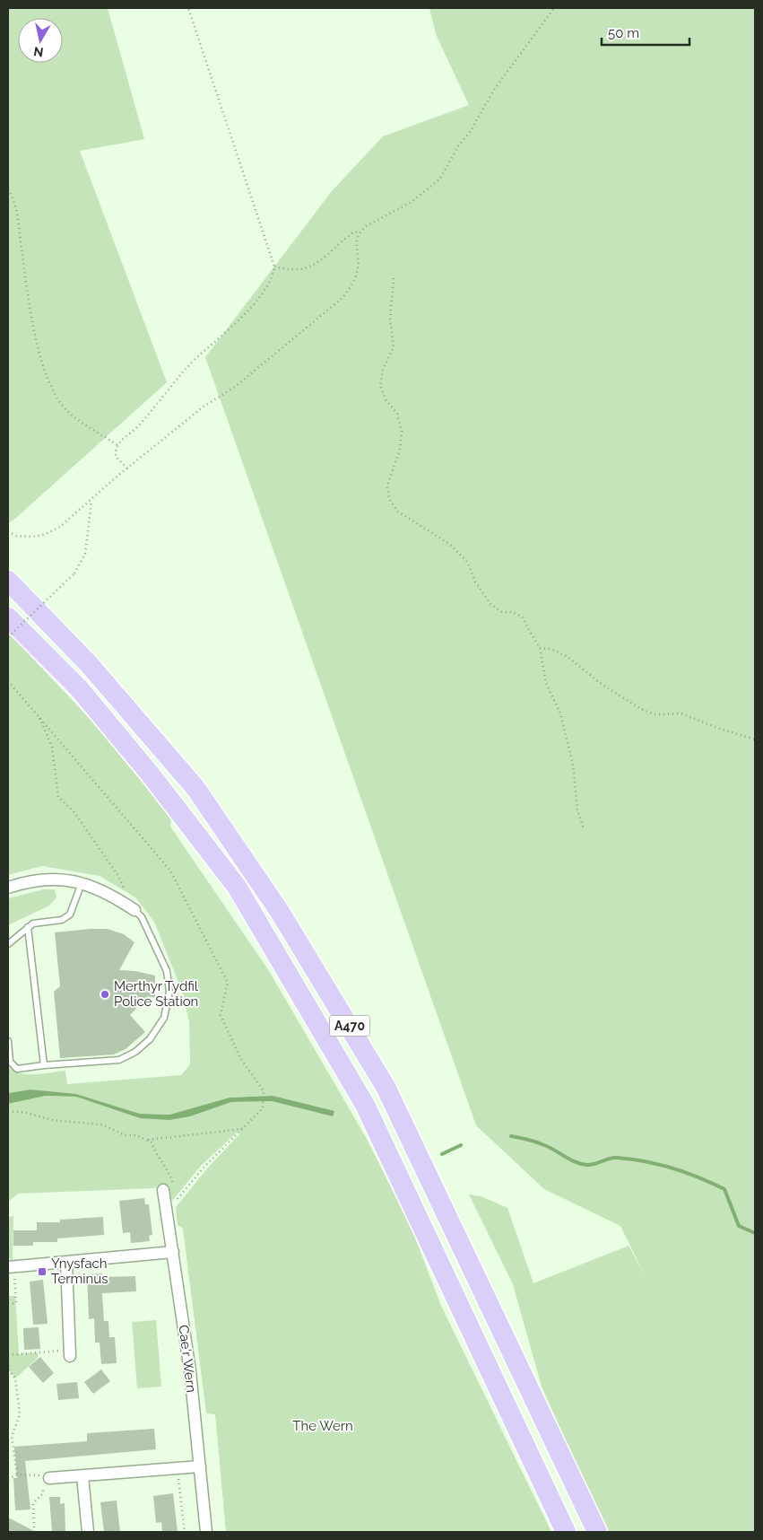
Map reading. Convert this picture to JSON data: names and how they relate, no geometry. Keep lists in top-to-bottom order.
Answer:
{
  "streets": {
    "highway": ["A470"],
    "street": ["Cae'r Wern"]
  },
  "parks": ["The Wern"],
  "places": {
    "other": ["Merthyr Tydfil Police Station"],
    "transit": ["Ynysfach Terminus"]
  },
  "scale_bar": "50 m",
  "north": "bottom"
}
